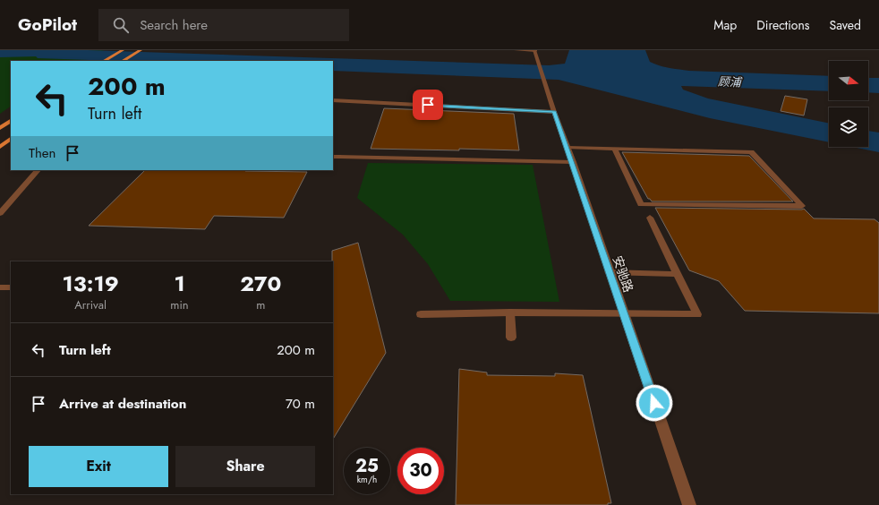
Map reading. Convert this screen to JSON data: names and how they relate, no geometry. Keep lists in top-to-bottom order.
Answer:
{
  "streets": {
    "street": ["安驰路"]
  },
  "water": ["顾浦"],
  "north": "right",
  "page": {
    "header": "GoPilot",
    "search": "Search here",
    "nav": ["Map", "Directions", "Saved"],
    "turn": ["200 m", "Turn left"],
    "then": "Then",
    "eta": [
      "13:19",
      "Arrival",
      "1",
      "min",
      "270",
      "m"
    ],
    "list": [
      {
        "name": "Turn left",
        "value": "200 m"
      },
      {
        "name": "Arrive at destination",
        "value": "70 m"
      }
    ],
    "buttons": ["Exit", "Share"],
    "speed": "25 km/h",
    "limit": "30"
  }
}
